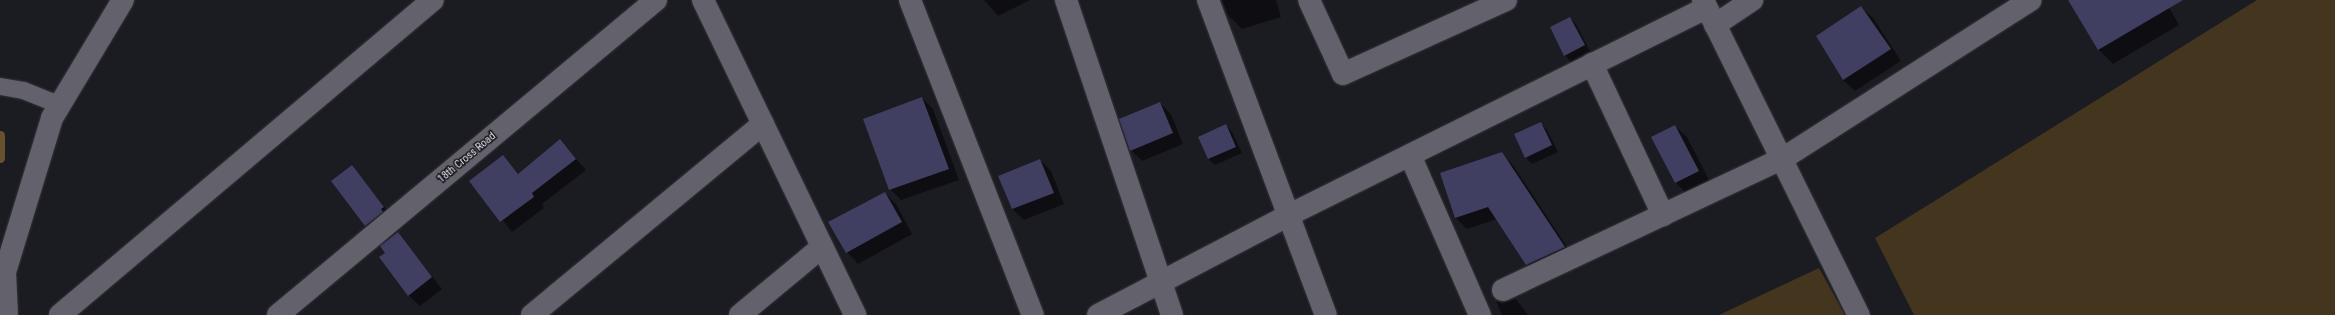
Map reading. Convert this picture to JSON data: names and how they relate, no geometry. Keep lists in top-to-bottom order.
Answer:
{
  "streets": {
    "street": ["18th Cross Road"]
  }
}
